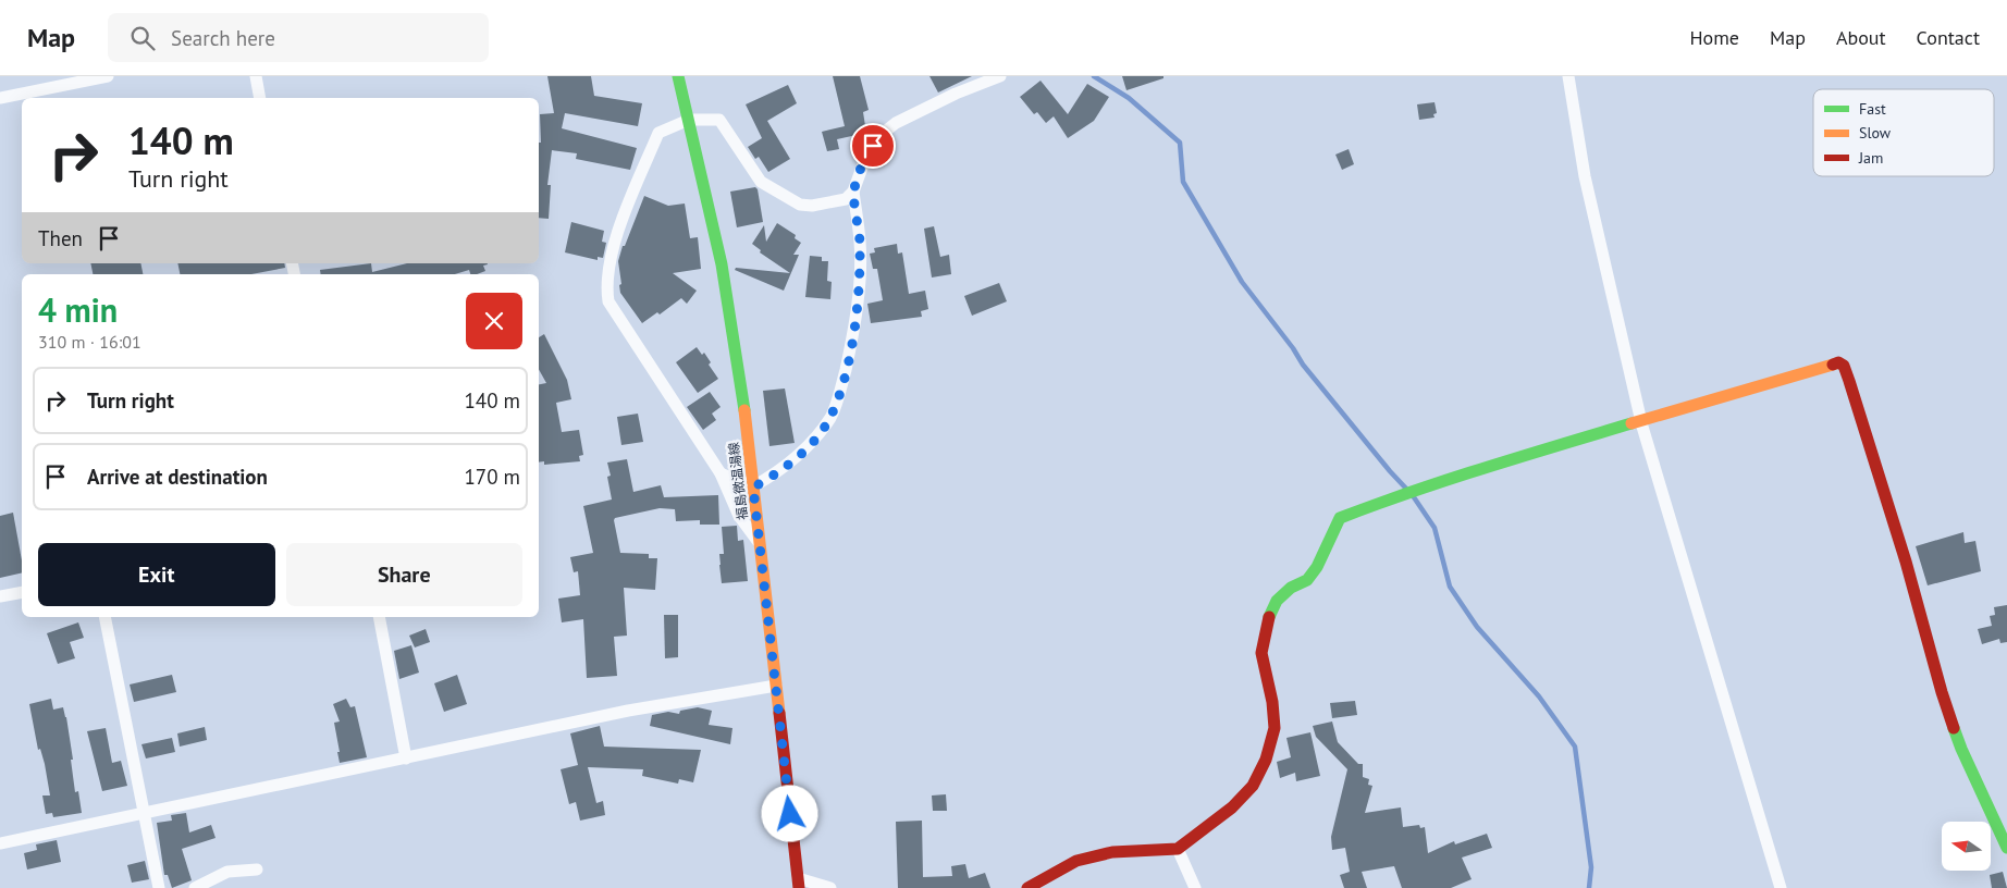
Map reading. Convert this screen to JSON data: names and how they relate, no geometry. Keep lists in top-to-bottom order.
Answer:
{
  "streets": {
    "street": ["福島微温湯線"]
  },
  "legend": ["Fast", "Slow", "Jam"],
  "north": "left",
  "page": {
    "header": "Map",
    "search": "Search here",
    "nav": [
      "Home",
      "Map",
      "About",
      "Contact"
    ],
    "turn": ["140 m", "Turn right"],
    "then": "Then",
    "heading": ["4 min", "310 m · 16:01"],
    "list": [
      {
        "name": "Turn right",
        "value": "140 m"
      },
      {
        "name": "Arrive at destination",
        "value": "170 m"
      }
    ],
    "buttons": ["Exit", "Share"]
  }
}
